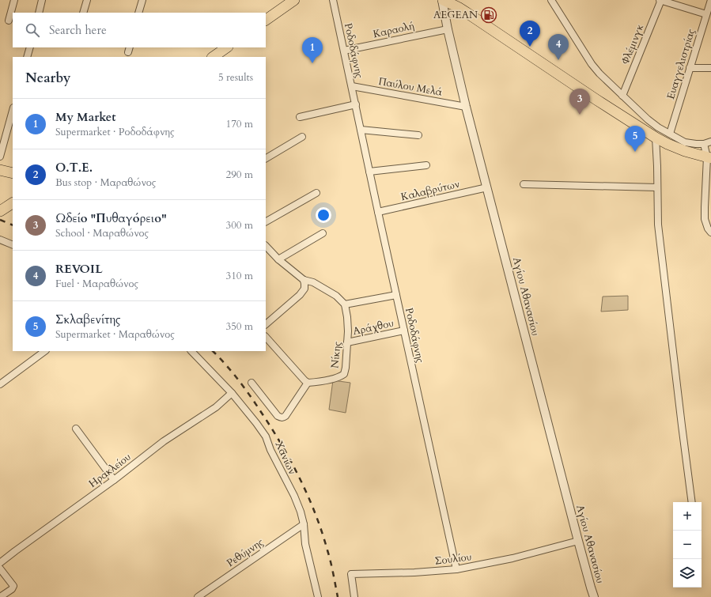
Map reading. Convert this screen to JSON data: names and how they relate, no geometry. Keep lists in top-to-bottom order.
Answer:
{
  "streets": {
    "street": [
      "Καραολή",
      "Φλέμινγκ",
      "Ροδοδάφνης",
      "Ευαγγελιστρίας",
      "Παύλου Μελά",
      "Καλαβρύτων",
      "Αγίου Αθανασίου",
      "Αράχθου",
      "Νίκης",
      "Χανίων",
      "Ηρακλείου",
      "Ρεθύμνης",
      "Σουλίου"
    ]
  },
  "crossings": [
    ["Καραολή", "Ροδοδάφνης"],
    ["Καραολή", "Αγίου Αθανασίου"],
    ["Ροδοδάφνης", "Παύλου Μελά"],
    ["Ροδοδάφνης", "Καλαβρύτων"],
    ["Ροδοδάφνης", "Αράχθου"],
    ["Ροδοδάφνης", "Σουλίου"],
    ["Παύλου Μελά", "Αγίου Αθανασίου"],
    ["Καλαβρύτων", "Αγίου Αθανασίου"],
    ["Αγίου Αθανασίου", "Σουλίου"],
    ["Αράχθου", "Νίκης"],
    ["Χανίων", "Ηρακλείου"],
    ["Χανίων", "Ρεθύμνης"]
  ],
  "places": {
    "fuel station": ["AEGEAN"]
  },
  "page": {
    "search": "Search here",
    "pins": [
      "2",
      "4",
      "1",
      "3",
      "5"
    ],
    "heading": ["Nearby", "5 results"],
    "list": [
      {
        "mark": "1",
        "name": "My Market",
        "note": "Supermarket · Ροδοδάφνης",
        "value": "170 m"
      },
      {
        "mark": "2",
        "name": "Ο.Τ.Ε.",
        "note": "Bus stop · Μαραθώνος",
        "value": "290 m"
      },
      {
        "mark": "3",
        "name": "Ωδείο \"Πυθαγόρειο\"",
        "note": "School · Μαραθώνος",
        "value": "300 m"
      },
      {
        "mark": "4",
        "name": "REVOIL",
        "note": "Fuel · Μαραθώνος",
        "value": "310 m"
      },
      {
        "mark": "5",
        "name": "Σκλαβενίτης",
        "note": "Supermarket · Μαραθώνος",
        "value": "350 m"
      }
    ],
    "map_buttons": ["+", "−"]
  }
}
